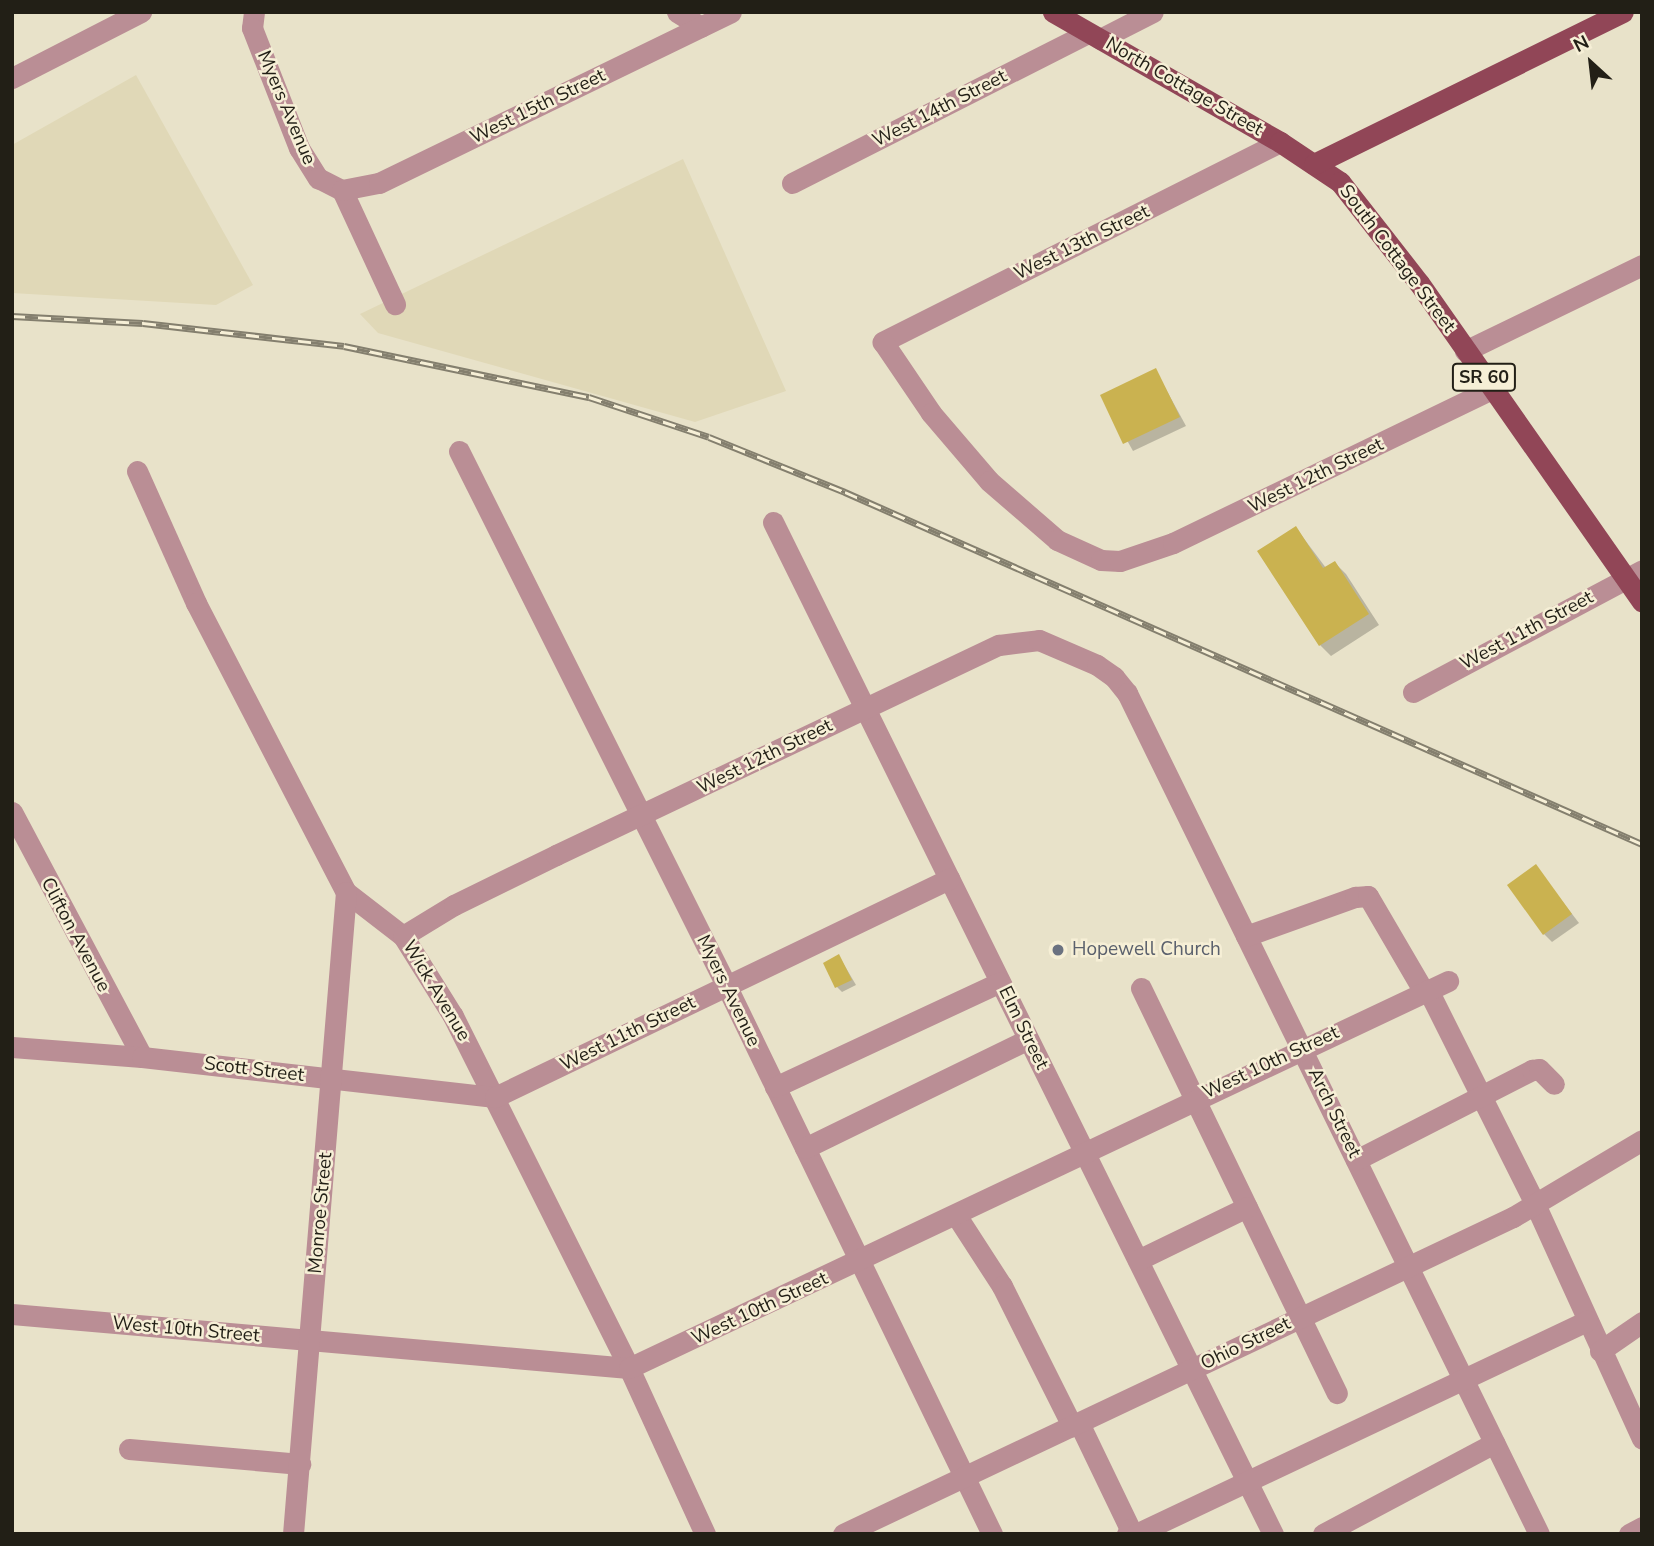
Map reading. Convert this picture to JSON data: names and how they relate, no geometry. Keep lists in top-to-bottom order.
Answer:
{
  "streets": {
    "main road": ["North Cottage Street", "South Cottage Street", "SR 60"],
    "street": [
      "West 15th Street",
      "Myers Avenue",
      "West 14th Street",
      "West 13th Street",
      "West 12th Street",
      "West 11th Street",
      "Clifton Avenue",
      "Wick Avenue",
      "Elm Street",
      "West 10th Street",
      "Scott Street",
      "Arch Street",
      "Monroe Street",
      "Ohio Street"
    ]
  },
  "crossings": [
    ["North Cottage Street", "West 14th Street"],
    ["North Cottage Street", "West 13th Street"],
    ["North Cottage Street", "South Cottage Street"],
    ["West 15th Street", "Myers Avenue"],
    ["Myers Avenue", "West 12th Street"],
    ["Myers Avenue", "West 11th Street"],
    ["Myers Avenue", "West 10th Street"],
    ["Myers Avenue", "Ohio Street"],
    ["West 13th Street", "West 12th Street"],
    ["South Cottage Street", "West 12th Street"],
    ["South Cottage Street", "West 11th Street"],
    ["West 12th Street", "Wick Avenue"],
    ["West 12th Street", "Elm Street"],
    ["West 12th Street", "Arch Street"],
    ["West 11th Street", "Wick Avenue"],
    ["West 11th Street", "Elm Street"],
    ["West 11th Street", "Scott Street"],
    ["Clifton Avenue", "Scott Street"],
    ["Wick Avenue", "West 10th Street"],
    ["Wick Avenue", "Scott Street"],
    ["Wick Avenue", "Monroe Street"],
    ["Elm Street", "West 10th Street"],
    ["Elm Street", "Ohio Street"],
    ["West 10th Street", "Arch Street"],
    ["West 10th Street", "Monroe Street"],
    ["Scott Street", "Monroe Street"],
    ["Arch Street", "Ohio Street"]
  ],
  "places": ["Hopewell Church"],
  "north": "top left"
}
